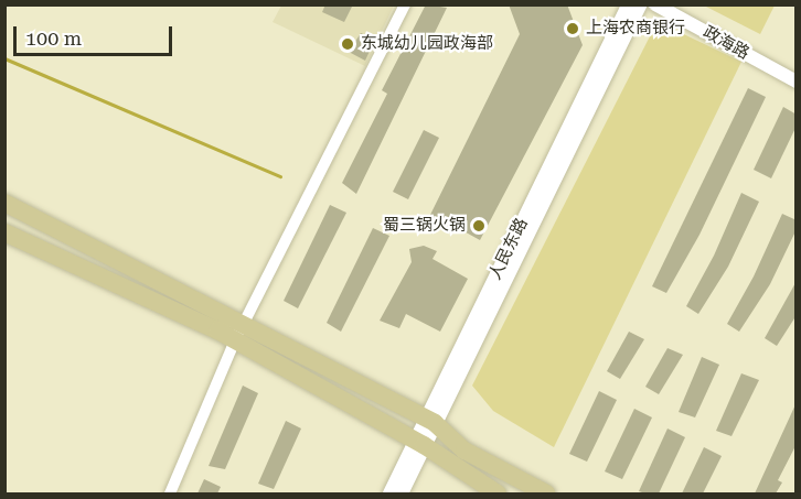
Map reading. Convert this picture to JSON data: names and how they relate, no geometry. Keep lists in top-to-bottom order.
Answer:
{
  "streets": {
    "street": ["政海路", "人民东路"]
  },
  "places": ["上海农商银行", "东城幼儿园政海部", "蜀三锅火锅"],
  "scale_bar": "100 m"
}
